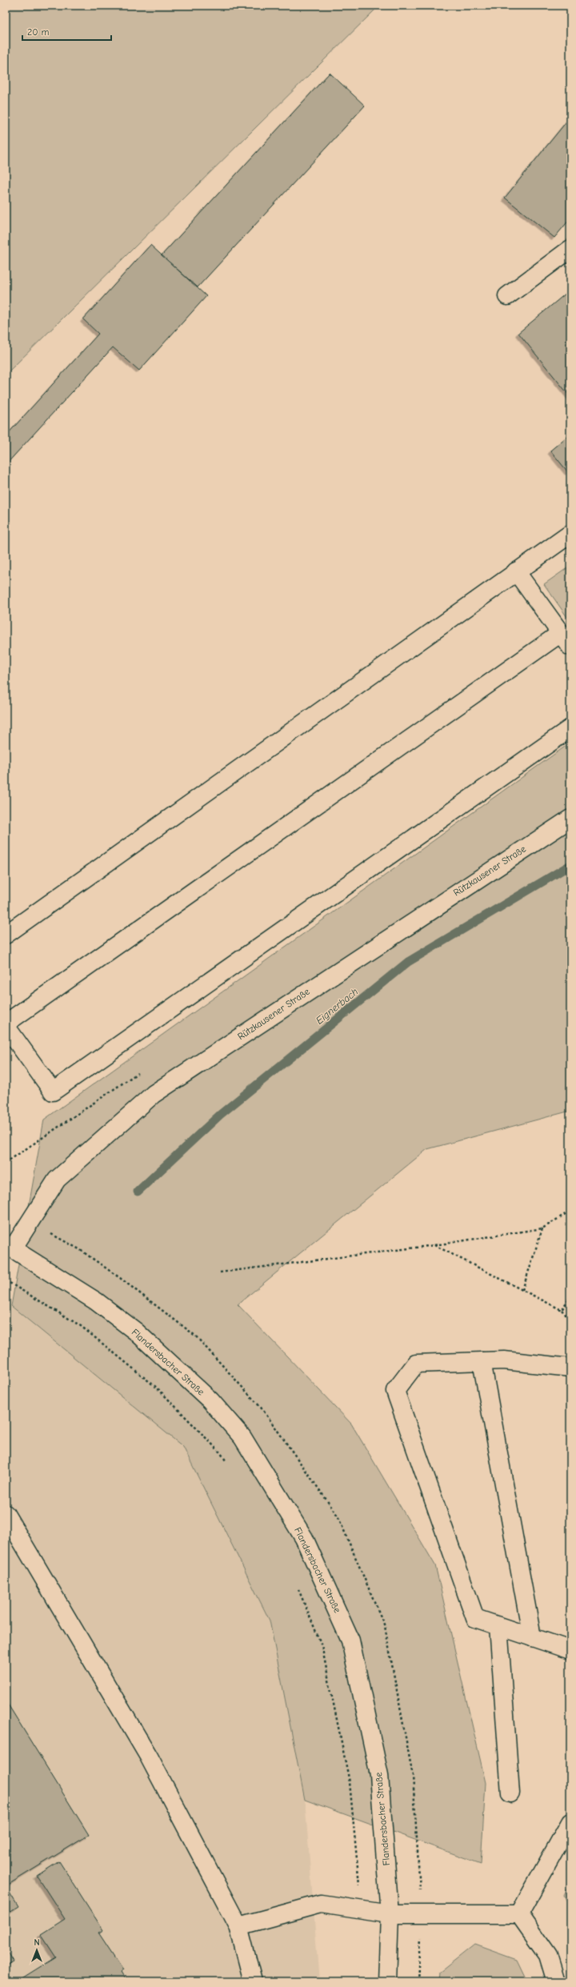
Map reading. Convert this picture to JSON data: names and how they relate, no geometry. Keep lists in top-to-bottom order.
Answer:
{
  "streets": {
    "street": ["Rützkausener Straße", "Flandersbacher Straße"]
  },
  "crossings": [
    ["Rützkausener Straße", "Flandersbacher Straße"]
  ],
  "water": ["Eignerbach"],
  "scale_bar": "20 m",
  "north": "top"
}
